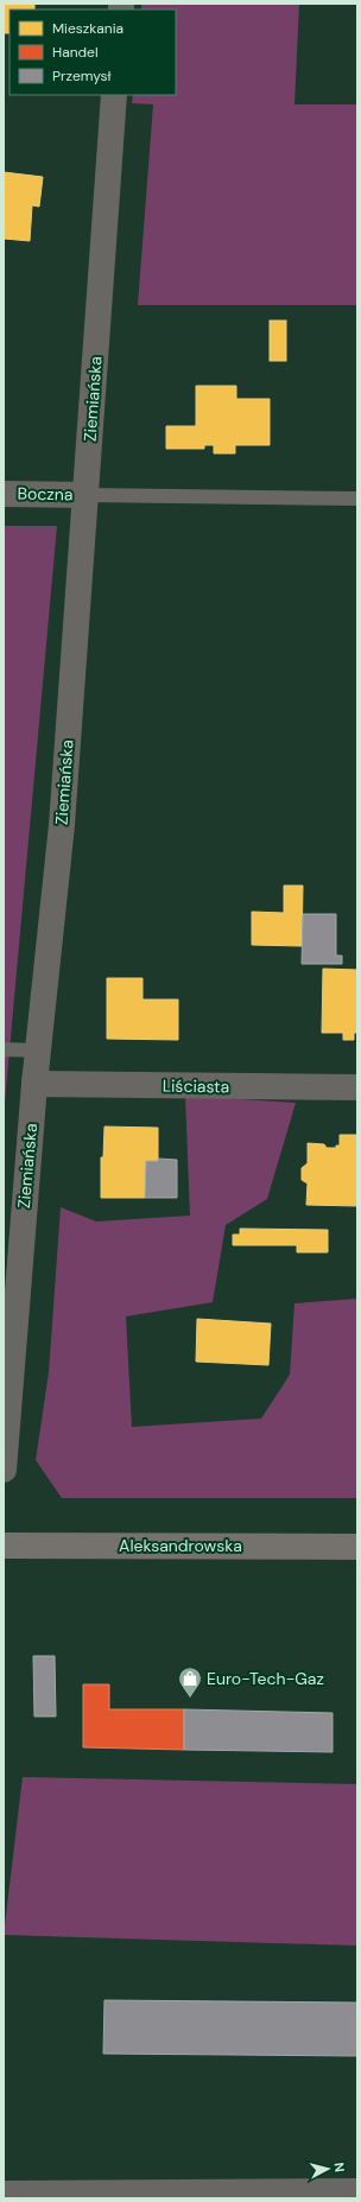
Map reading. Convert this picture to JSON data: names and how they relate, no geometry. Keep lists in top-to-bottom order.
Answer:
{
  "streets": {
    "main road": ["Aleksandrowska"],
    "street": ["Ziemiańska", "Boczna", "Liściasta"]
  },
  "crossings": [
    ["Ziemiańska", "Boczna"],
    ["Ziemiańska", "Liściasta"]
  ],
  "places": {
    "shop": ["Euro-Tech-Gaz"]
  },
  "legend": ["Mieszkania", "Handel", "Przemysł"],
  "north": "right"
}
